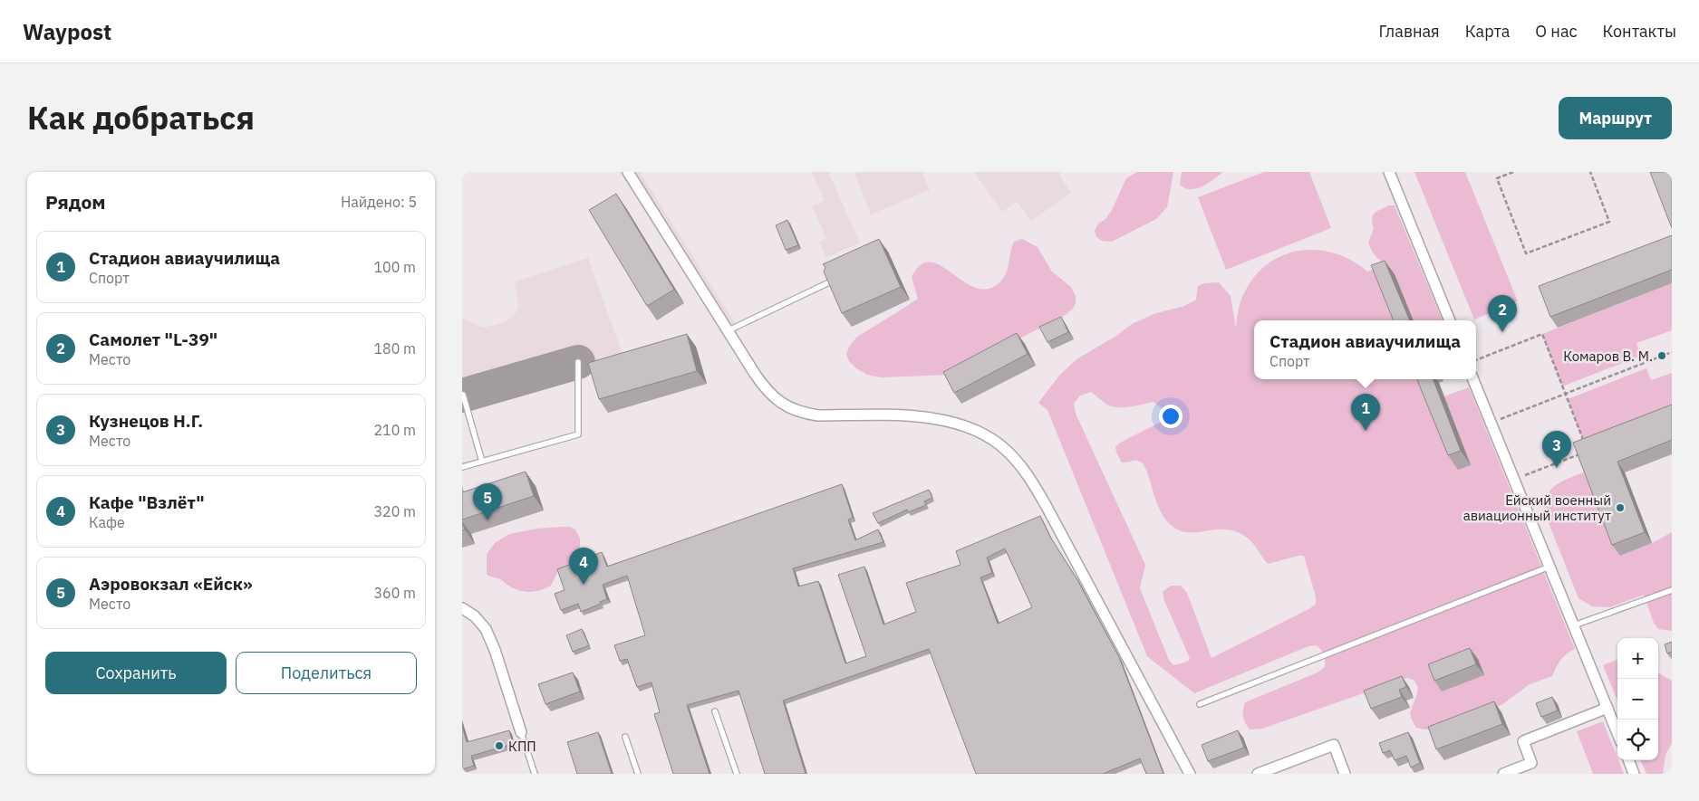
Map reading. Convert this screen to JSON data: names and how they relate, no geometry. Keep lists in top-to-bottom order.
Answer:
{
  "places": ["Комаров В. М.", "Ейский военный авиационный институт", "КПП"],
  "page": {
    "header": "Waypost",
    "nav": [
      "Главная",
      "Карта",
      "О нас",
      "Контакты"
    ],
    "title": "Как добраться",
    "buttons": [
      "Маршрут",
      ["Сохранить", "Поделиться"]
    ],
    "heading": ["Рядом", "Найдено: 5"],
    "list": [
      {
        "mark": "1",
        "name": "Стадион авиаучилища",
        "note": "Спорт",
        "value": "100 m"
      },
      {
        "mark": "2",
        "name": "Самолет \"L-39\"",
        "note": "Место",
        "value": "180 m"
      },
      {
        "mark": "3",
        "name": "Кузнецов Н.Г.",
        "note": "Место",
        "value": "210 m"
      },
      {
        "mark": "4",
        "name": "Кафе \"Взлёт\"",
        "note": "Кафе",
        "value": "320 m"
      },
      {
        "mark": "5",
        "name": "Аэровокзал «Ейск»",
        "note": "Место",
        "value": "360 m"
      }
    ],
    "pins": [
      "2",
      "1",
      "3",
      "5",
      "4"
    ],
    "popup": ["Стадион авиаучилища", "Спорт"],
    "map_buttons": ["+", "−"]
  }
}
